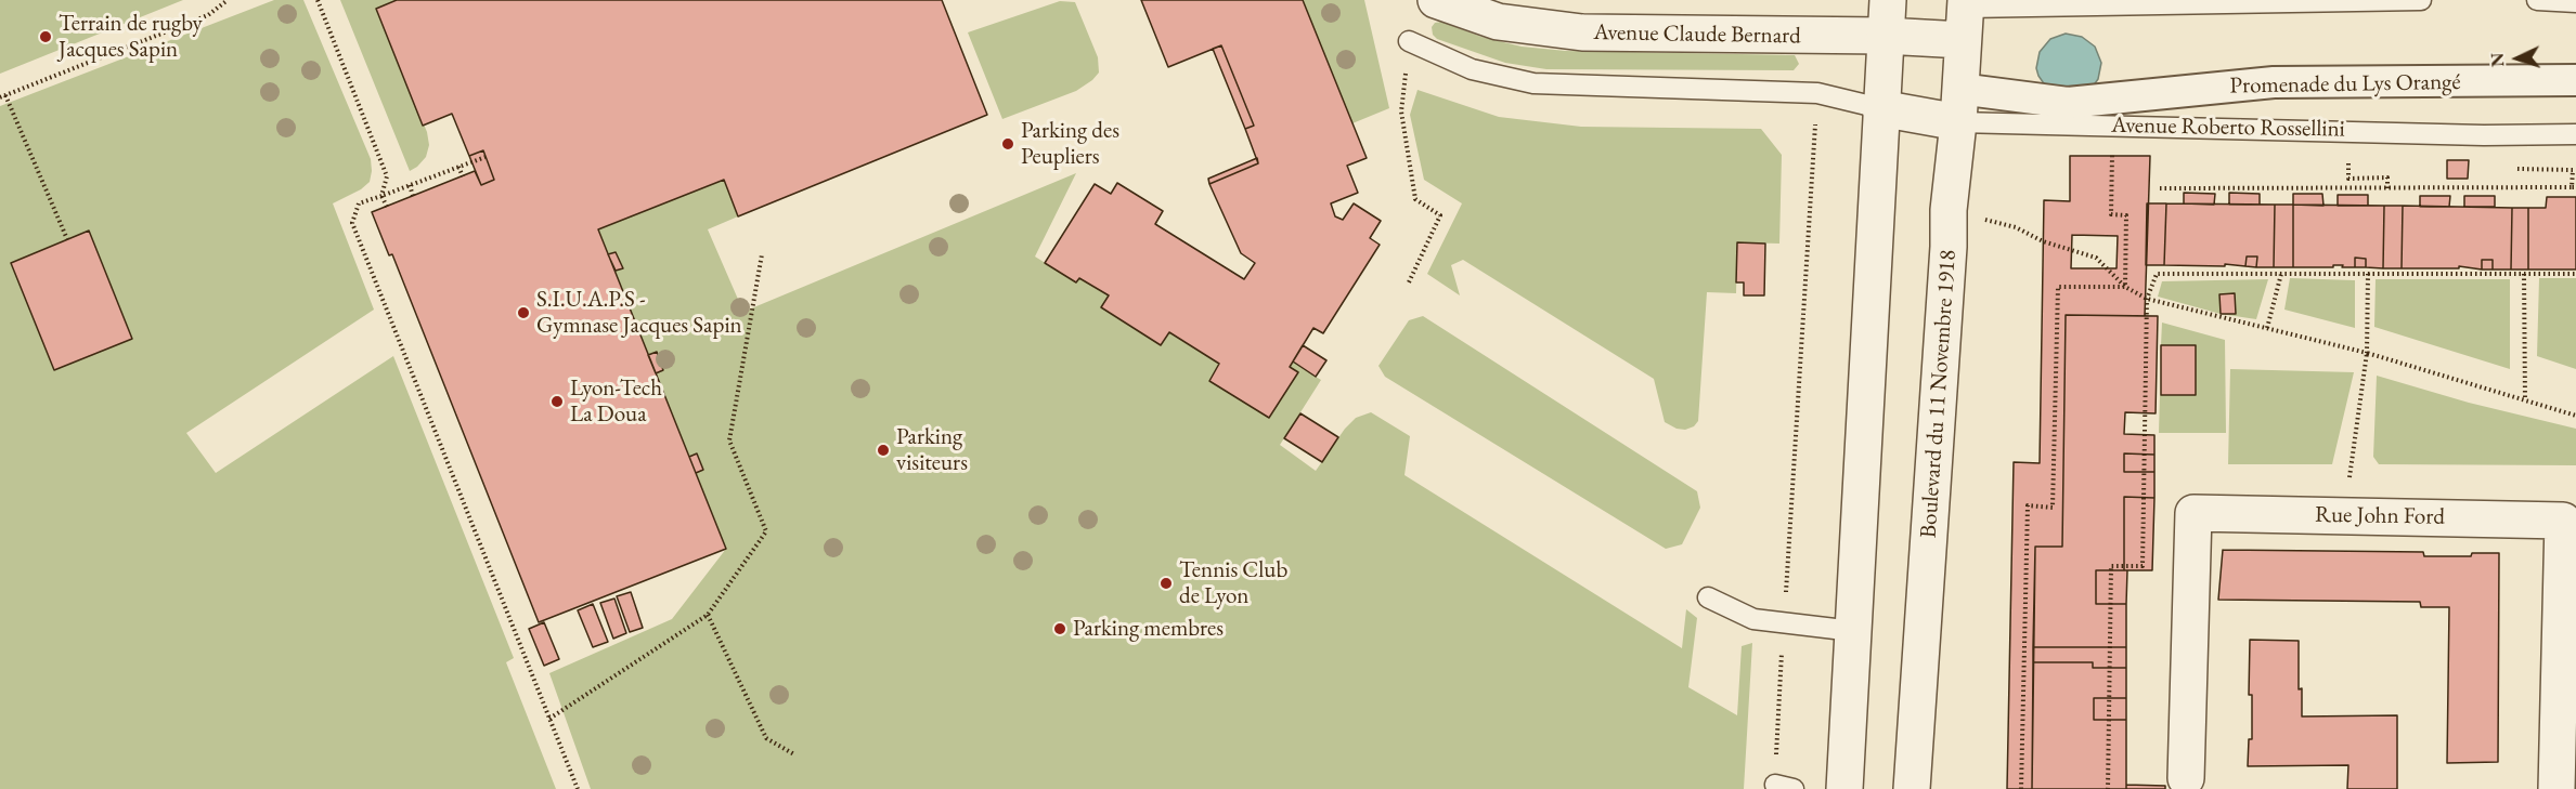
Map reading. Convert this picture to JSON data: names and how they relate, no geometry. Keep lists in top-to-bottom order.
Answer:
{
  "streets": {
    "street": [
      "Avenue Claude Bernard",
      "Promenade du Lys Orangé",
      "Avenue Roberto Rossellini",
      "Boulevard du 11 Novembre 1918",
      "Rue John Ford"
    ]
  },
  "crossings": [
    ["Avenue Claude Bernard", "Boulevard du 11 Novembre 1918"],
    ["Promenade du Lys Orangé", "Avenue Roberto Rossellini"],
    ["Promenade du Lys Orangé", "Boulevard du 11 Novembre 1918"],
    ["Avenue Roberto Rossellini", "Boulevard du 11 Novembre 1918"]
  ],
  "places": [
    "Terrain de rugby Jacques Sapin",
    "Parking des Peupliers",
    "S.I.U.A.P.S - Gymnase Jacques Sapin",
    "Lyon-Tech La Doua",
    "Parking visiteurs",
    "Tennis Club de Lyon",
    "Parking membres"
  ],
  "north": "left"
}
